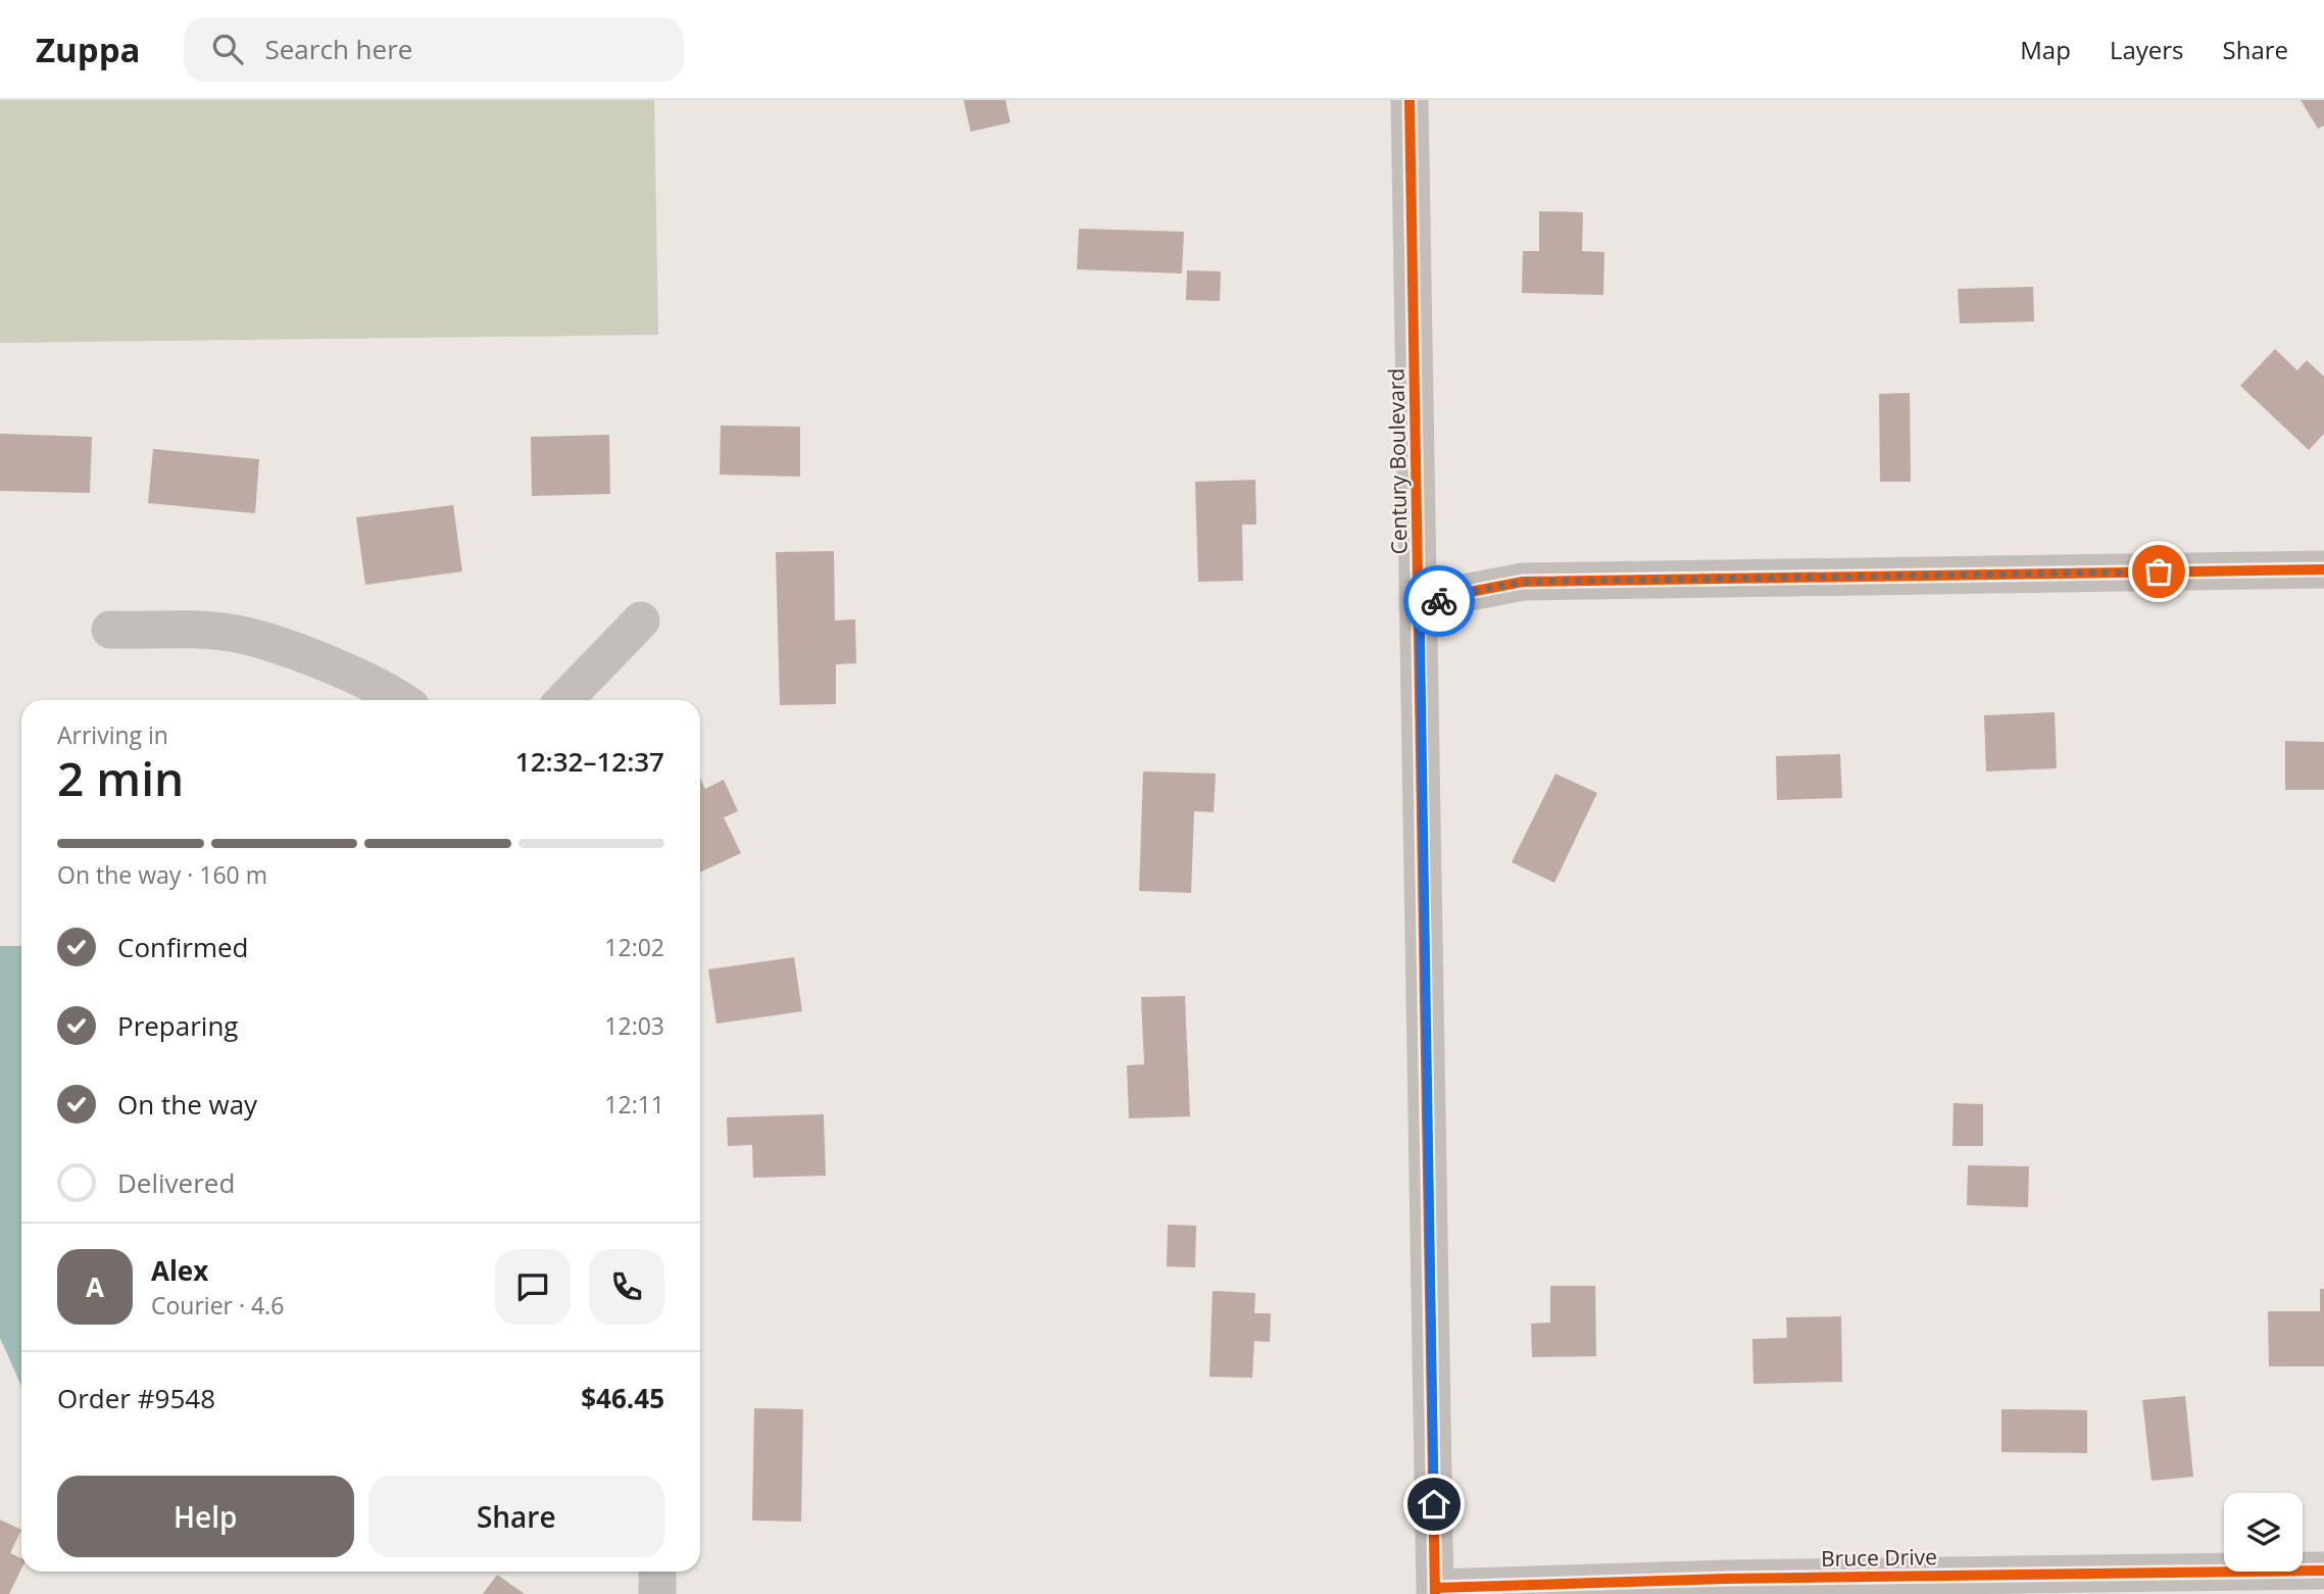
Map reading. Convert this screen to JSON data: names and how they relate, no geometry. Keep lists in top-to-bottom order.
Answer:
{
  "streets": {
    "street": ["Century Boulevard", "Bruce Drive"]
  },
  "crossings": [
    ["Century Boulevard", "Bruce Drive"]
  ],
  "page": {
    "header": "Zuppa",
    "search": "Search here",
    "nav": ["Map", "Layers", "Share"],
    "heading": ["2 min", "Arriving in", "12:32–12:37"],
    "panel": [
      "Alex",
      "Courier · 4.6",
      "Order #9548",
      "$46.45"
    ],
    "bar": "On the way · 160 m",
    "list": [
      ["Confirmed", "12:02"],
      ["Preparing", "12:03"],
      ["On the way", "12:11"],
      "Delivered"
    ],
    "round": "A",
    "buttons": ["Help", "Share"]
  }
}
